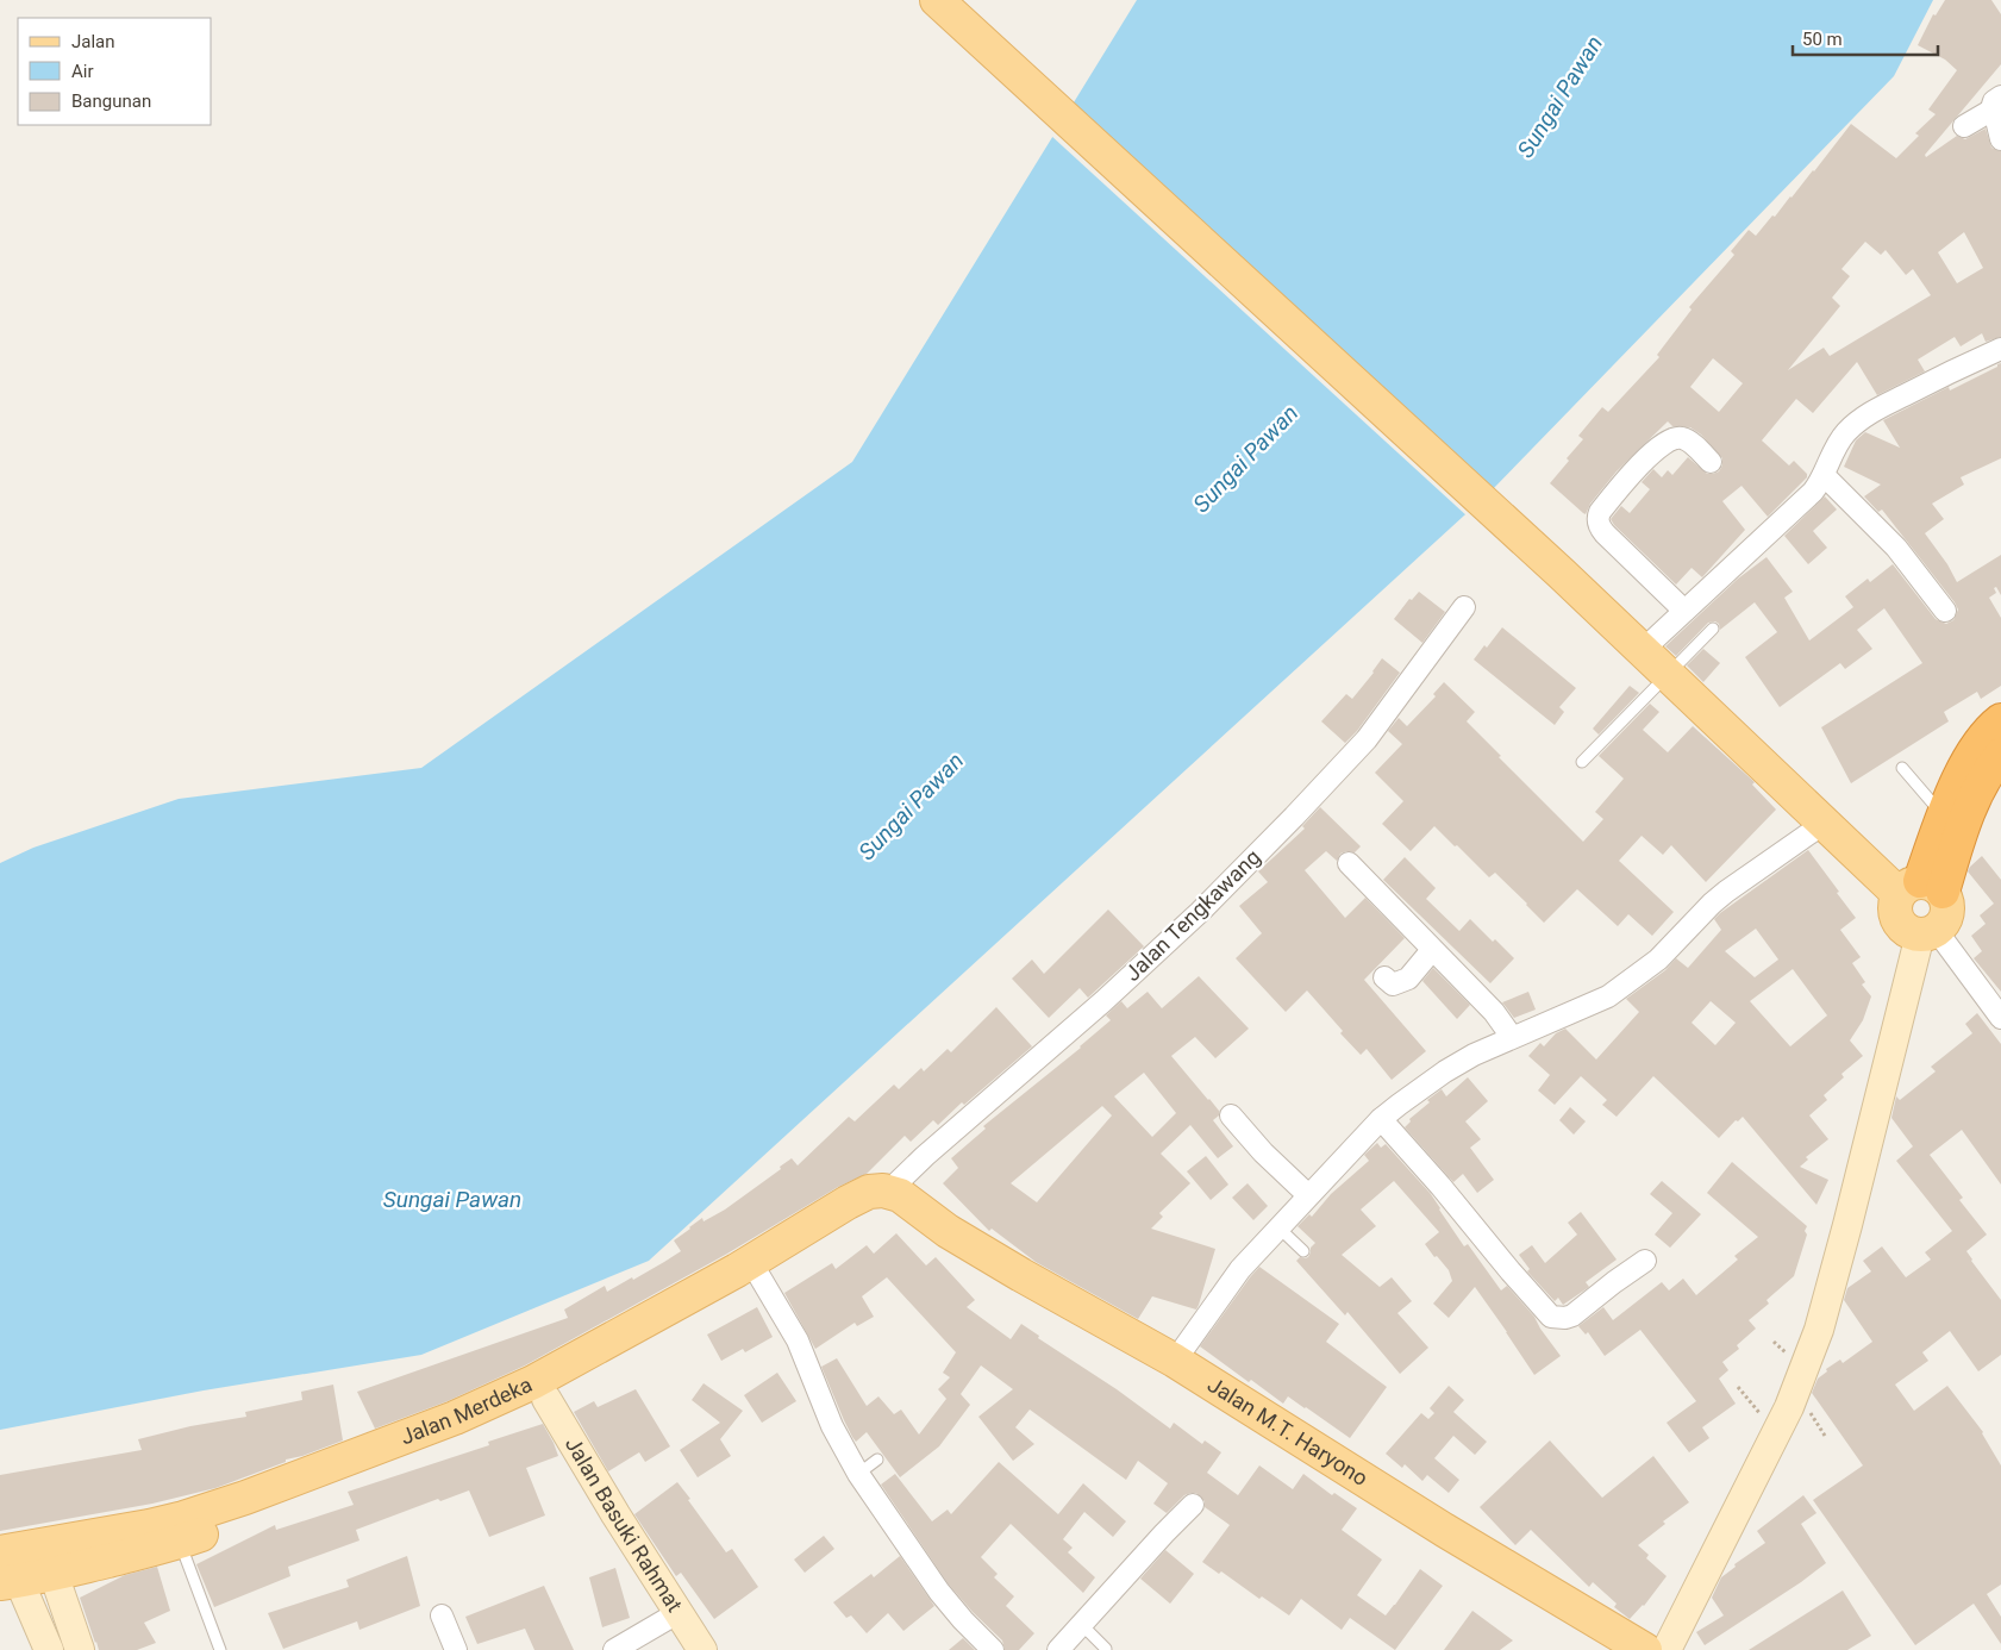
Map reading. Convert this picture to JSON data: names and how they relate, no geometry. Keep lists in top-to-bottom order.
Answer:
{
  "streets": {
    "main road": ["Jalan Merdeka", "Jalan M.T. Haryono"],
    "street": ["Jalan Tengkawang", "Jalan Basuki Rahmat"]
  },
  "crossings": [
    ["Jalan Tengkawang", "Jalan Merdeka"],
    ["Jalan Tengkawang", "Jalan M.T. Haryono"],
    ["Jalan Merdeka", "Jalan M.T. Haryono"],
    ["Jalan Merdeka", "Jalan Basuki Rahmat"]
  ],
  "water": ["Sungai Pawan"],
  "legend": ["Jalan", "Air", "Bangunan"],
  "scale_bar": "50 m"
}
